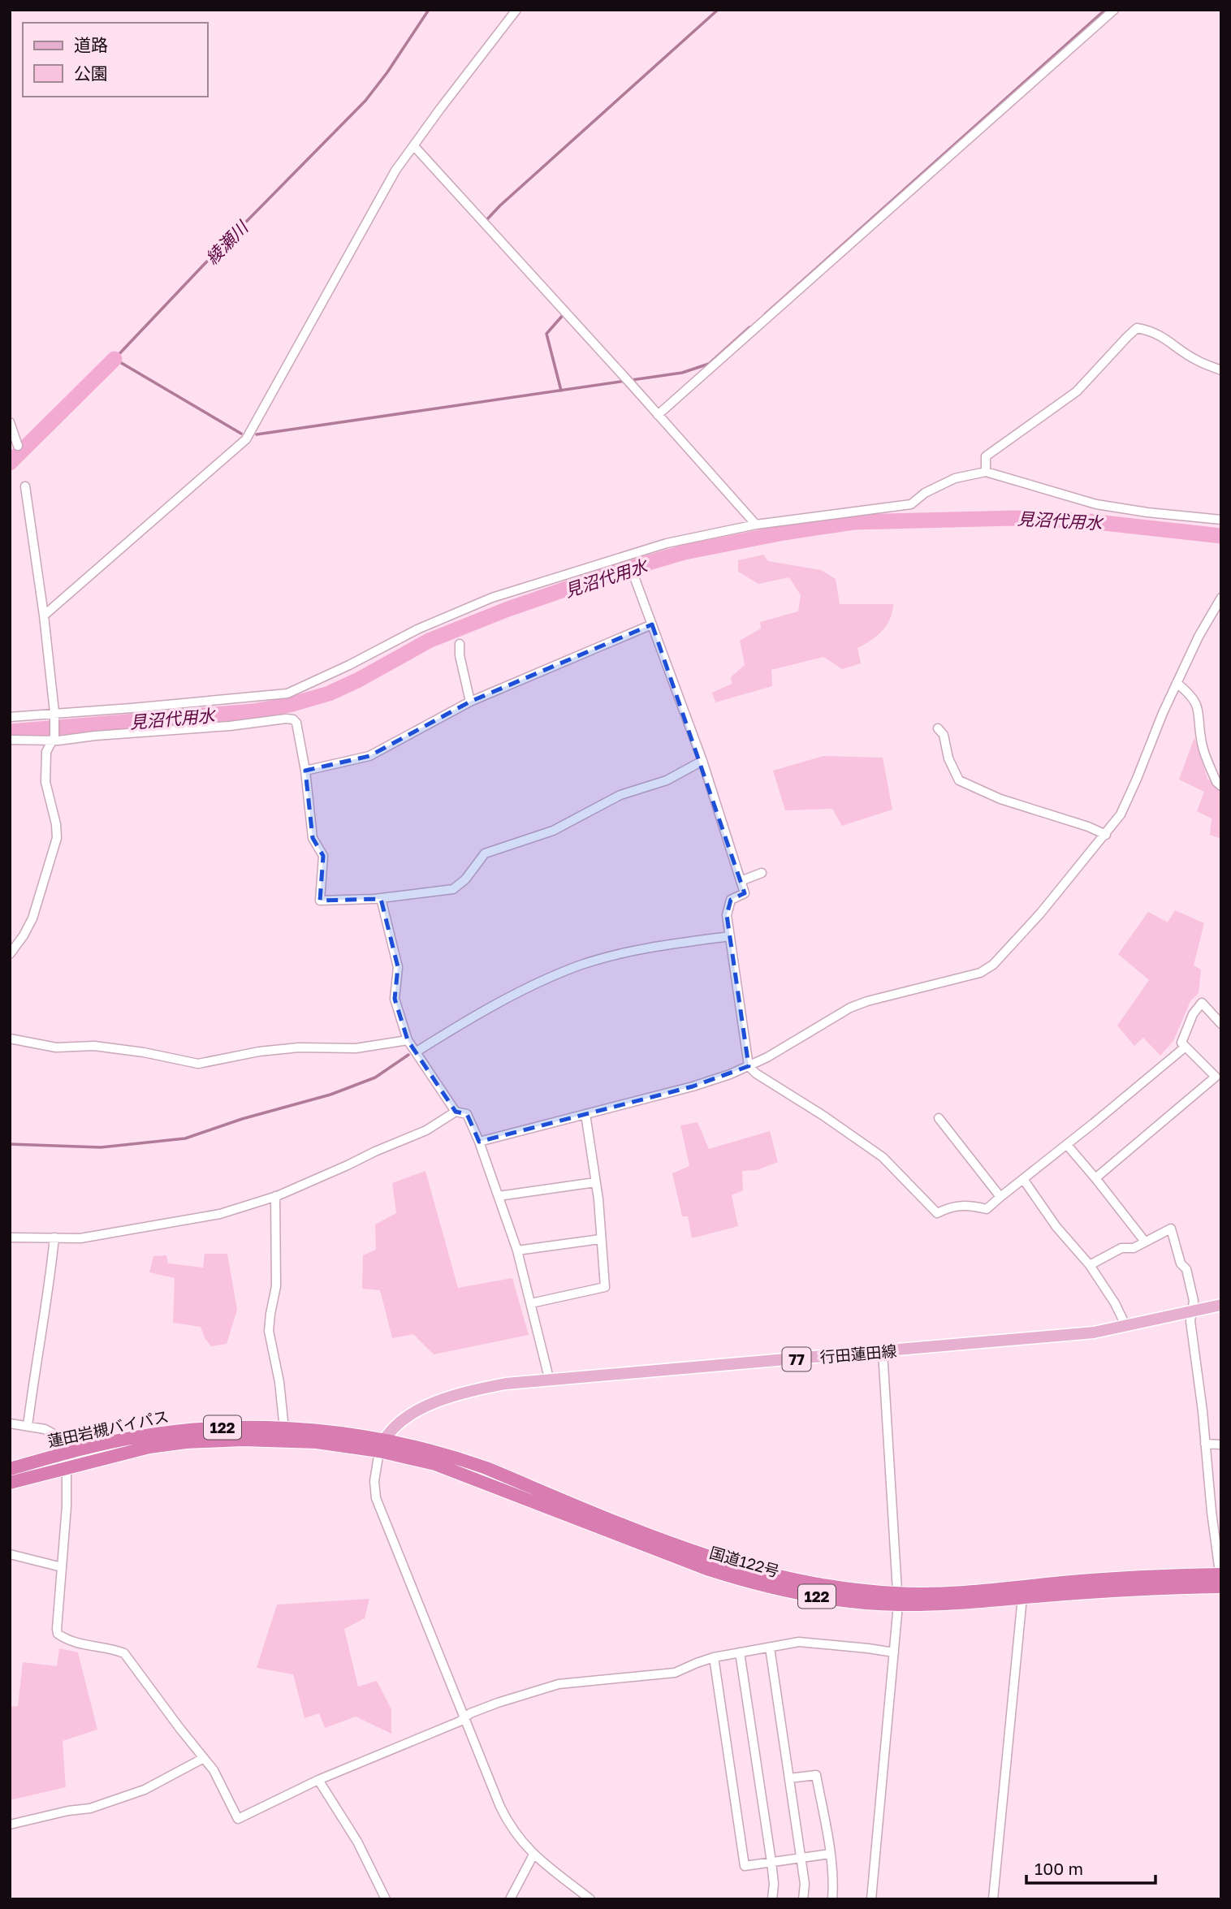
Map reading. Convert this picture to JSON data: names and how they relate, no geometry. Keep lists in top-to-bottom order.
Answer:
{
  "streets": {
    "highway": ["122", "蓮田岩槻バイパス", "国道122号"],
    "main road": ["行田蓮田線", "77"]
  },
  "crossings": [
    ["行田蓮田線", "蓮田岩槻バイパス"],
    ["行田蓮田線", "国道122号"],
    ["蓮田岩槻バイパス", "国道122号"]
  ],
  "water": ["綾瀬川", "見沼代用水"],
  "legend": ["道路", "公園"],
  "scale_bar": "100 m"
}
